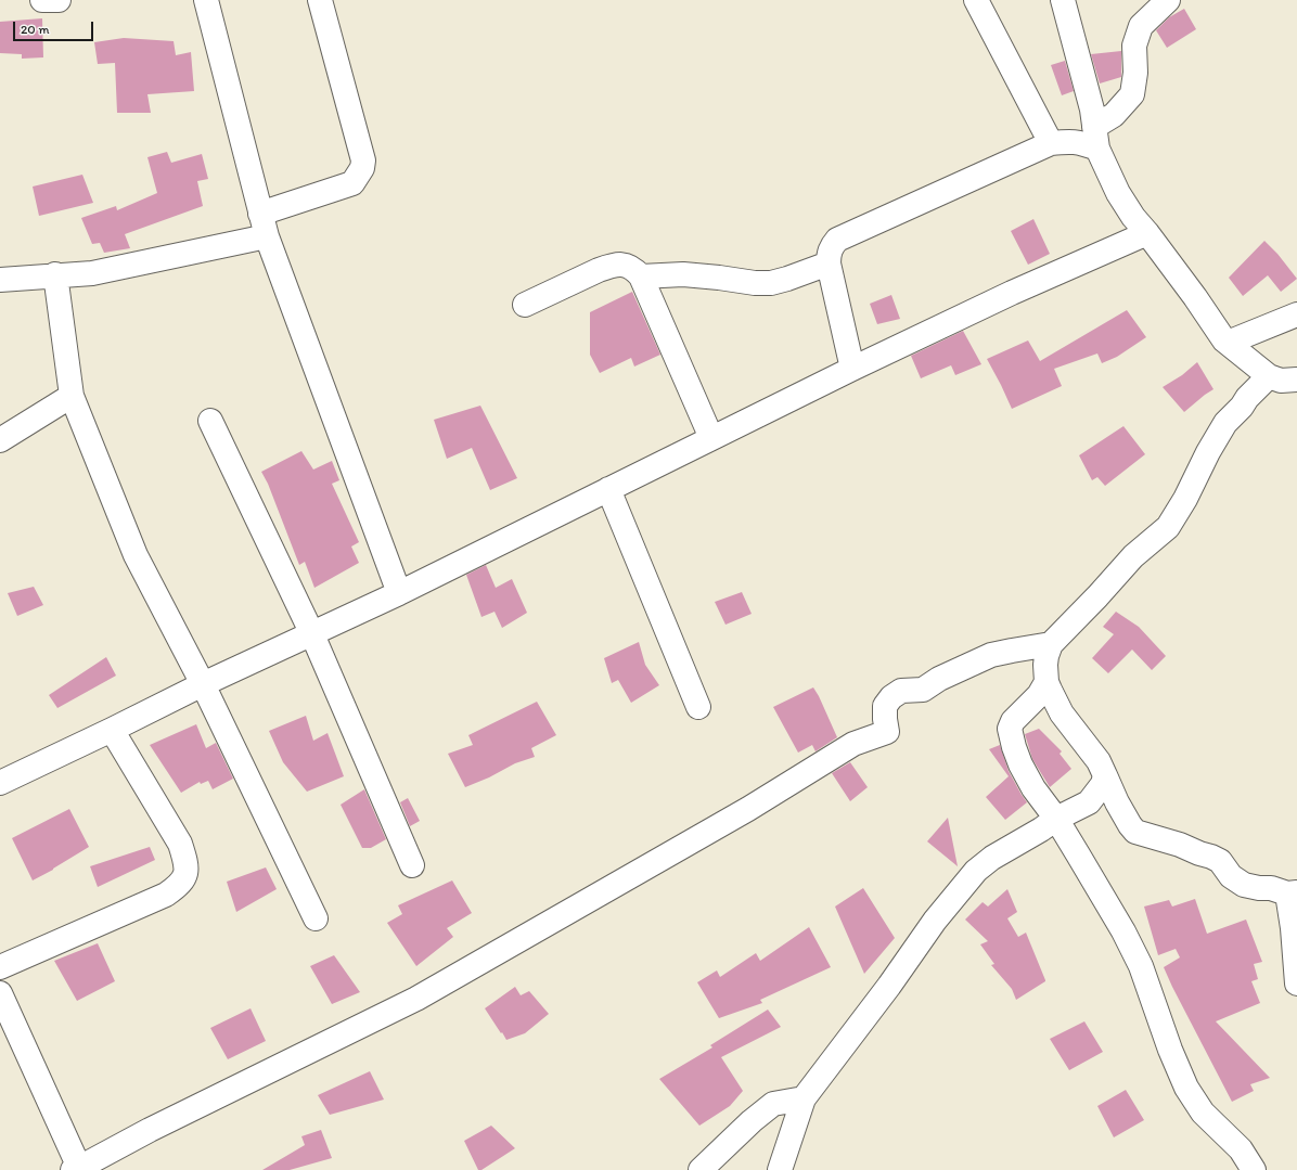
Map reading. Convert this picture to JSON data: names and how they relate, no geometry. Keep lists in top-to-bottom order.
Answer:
{
  "scale_bar": "20 m"
}
